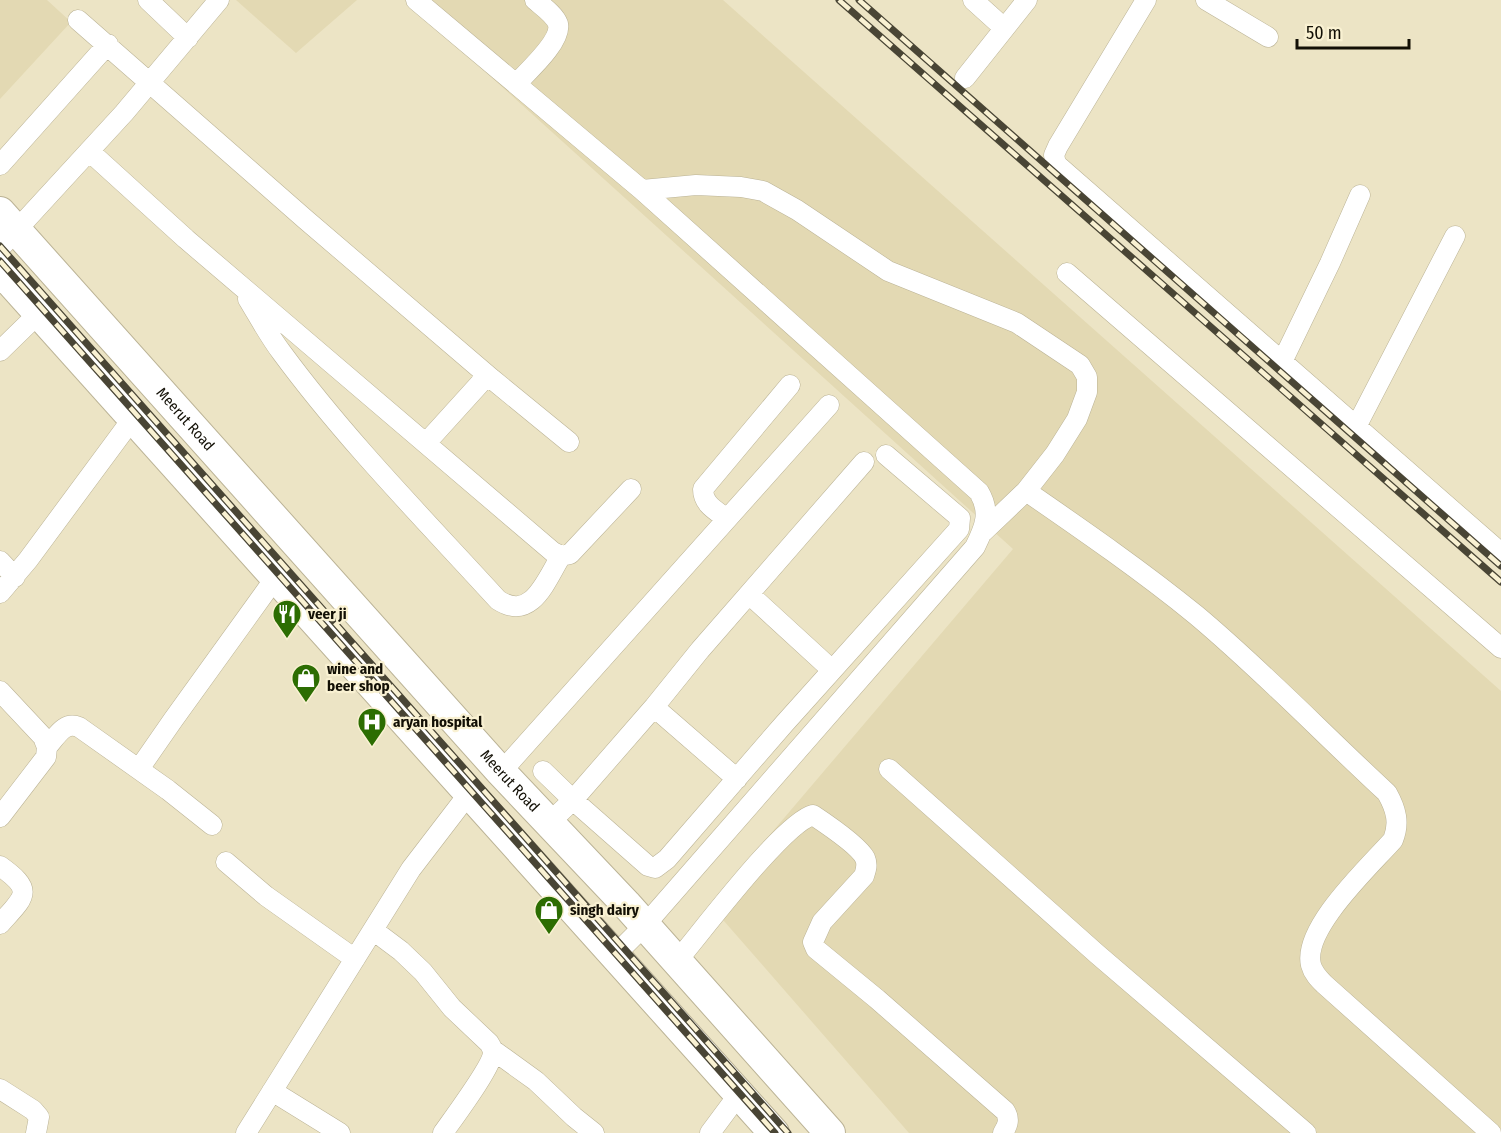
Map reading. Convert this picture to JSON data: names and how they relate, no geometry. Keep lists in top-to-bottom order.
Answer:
{
  "streets": {
    "highway": ["Meerut Road"]
  },
  "places": {
    "restaurant": ["veer ji"],
    "shop": ["wine and beer shop", "singh dairy"],
    "hospital": ["aryan hospital"]
  },
  "scale_bar": "50 m"
}
